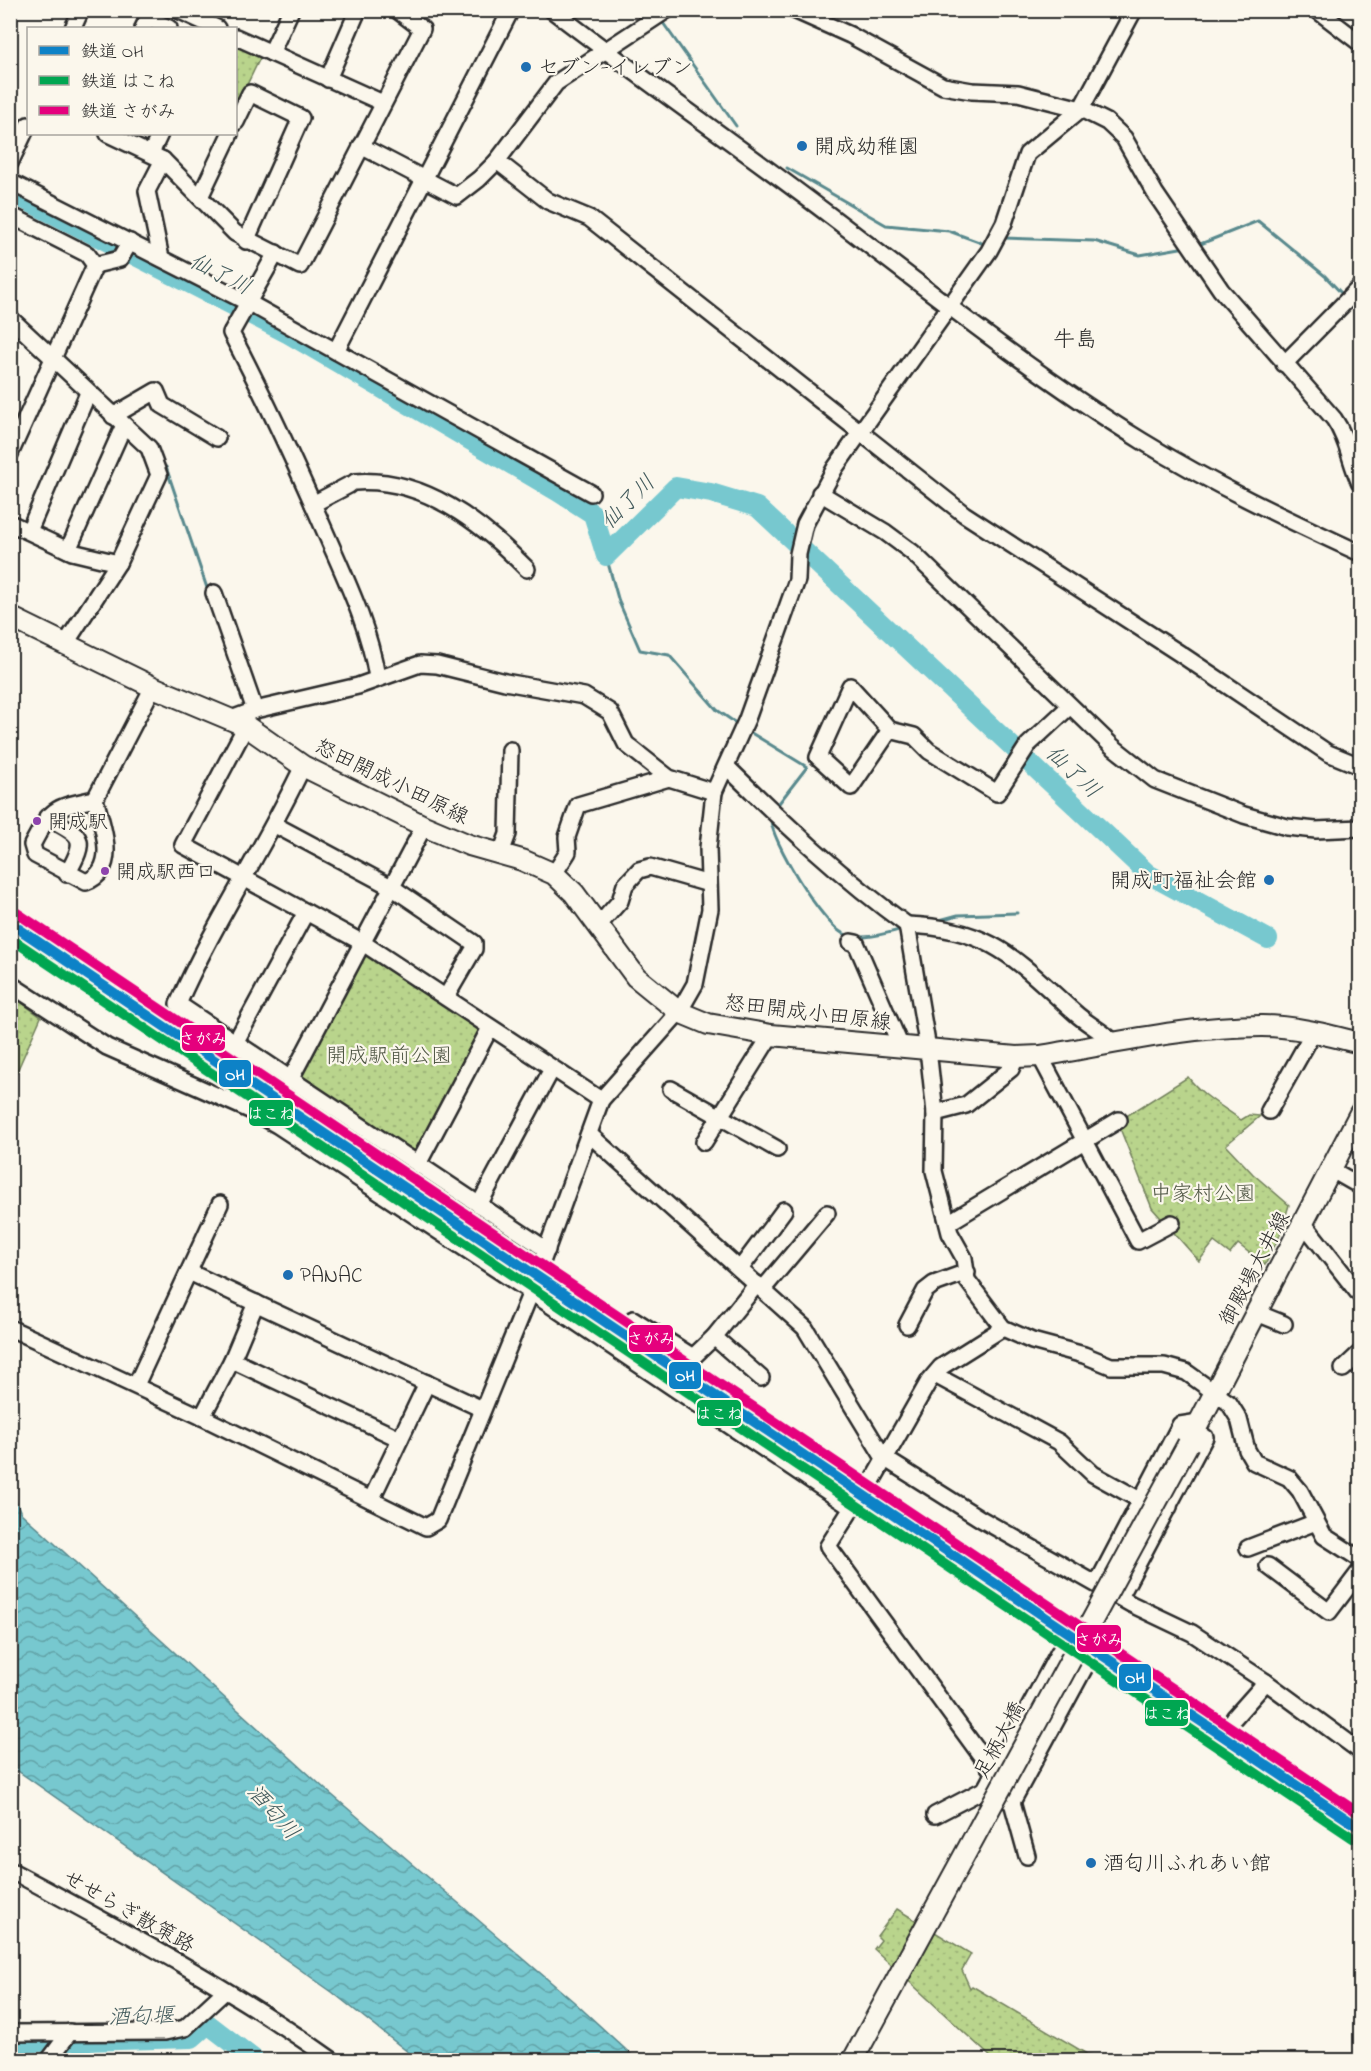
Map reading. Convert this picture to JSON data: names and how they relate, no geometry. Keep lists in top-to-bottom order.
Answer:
{
  "streets": {
    "main road": ["怒田開成小田原線", "御殿場大井線", "足柄大橋"],
    "street": ["せせらぎ散策路"]
  },
  "crossings": [
    ["御殿場大井線", "足柄大橋"]
  ],
  "districts": ["牛島"],
  "water": ["仙了川", "酒匂川", "酒匂堰"],
  "parks": ["開成駅前公園", "中家村公園"],
  "places": [
    "セブン-イレブン",
    "開成幼稚園",
    "開成駅",
    "開成駅西口",
    "開成町福祉会館",
    "PANAC",
    "酒匂川ふれあい館"
  ],
  "lines": ["rail line さがみ", "rail line OH", "rail line はこね"],
  "legend": ["鉄道 OH", "鉄道 はこね", "鉄道 さがみ"]
}
